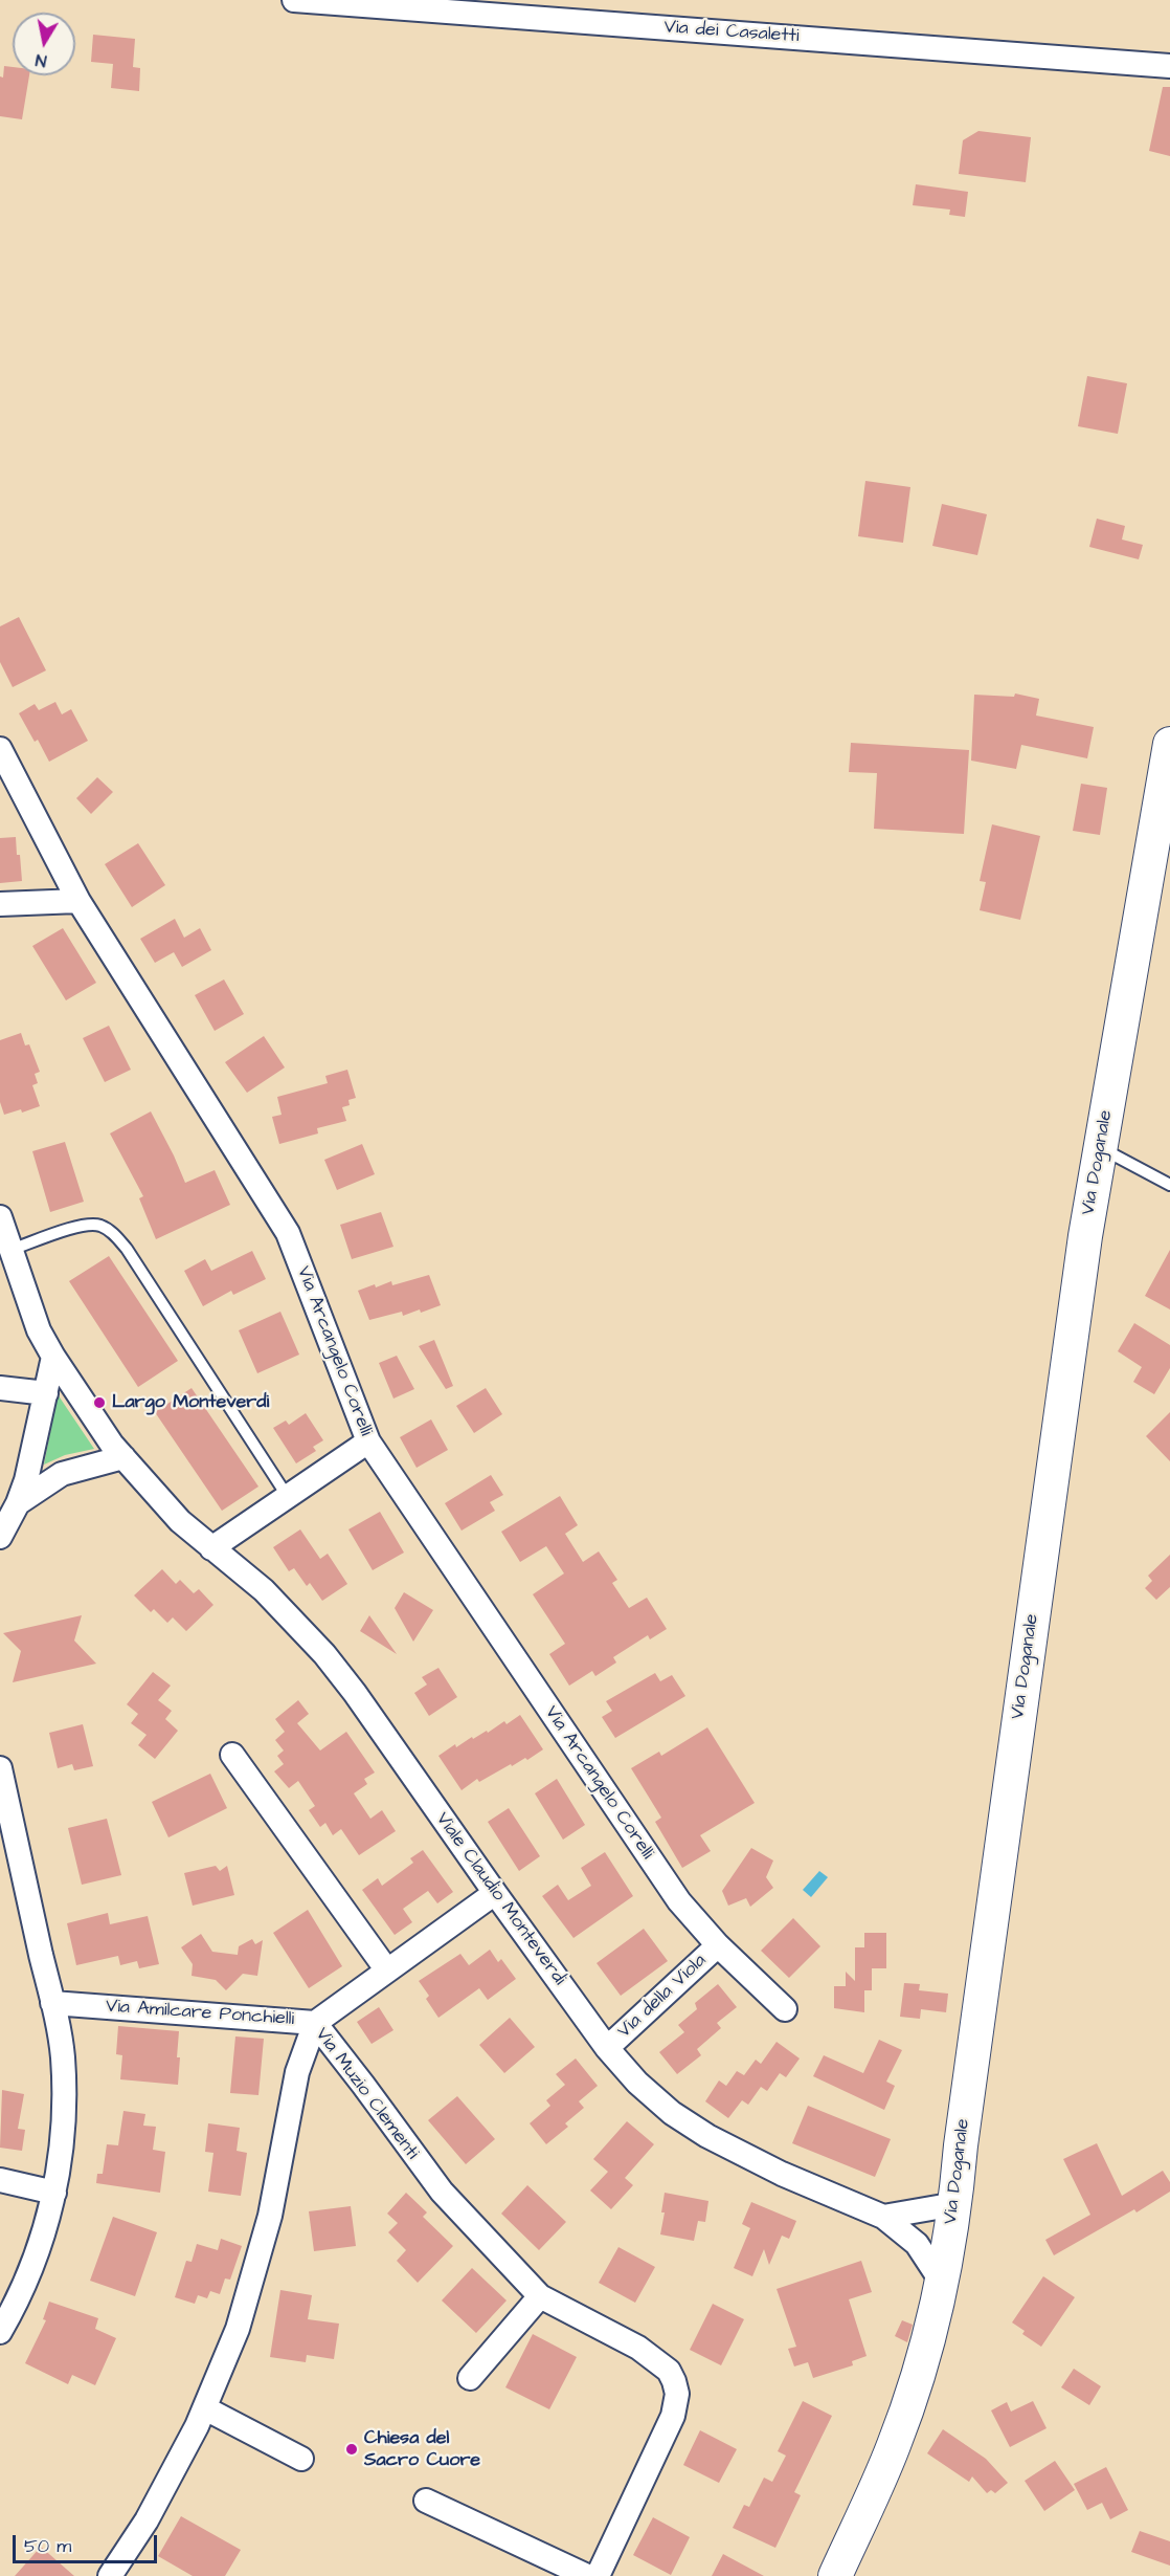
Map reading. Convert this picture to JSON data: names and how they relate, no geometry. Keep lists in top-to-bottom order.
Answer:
{
  "streets": {
    "main road": ["Via Doganale"],
    "street": [
      "Via dei Casaletti",
      "Via Arcangelo Corelli",
      "Viale Claudio Monteverdi",
      "Via della Viola",
      "Via Amilcare Ponchielli",
      "Via Muzio Clementi"
    ]
  },
  "crossings": [
    ["Via Doganale", "Viale Claudio Monteverdi"],
    ["Via Arcangelo Corelli", "Via della Viola"],
    ["Viale Claudio Monteverdi", "Via della Viola"],
    ["Viale Claudio Monteverdi", "Via Amilcare Ponchielli"],
    ["Via Amilcare Ponchielli", "Via Muzio Clementi"]
  ],
  "places": ["Largo Monteverdi", "Chiesa del Sacro Cuore"],
  "scale_bar": "50 m",
  "north": "bottom"
}
